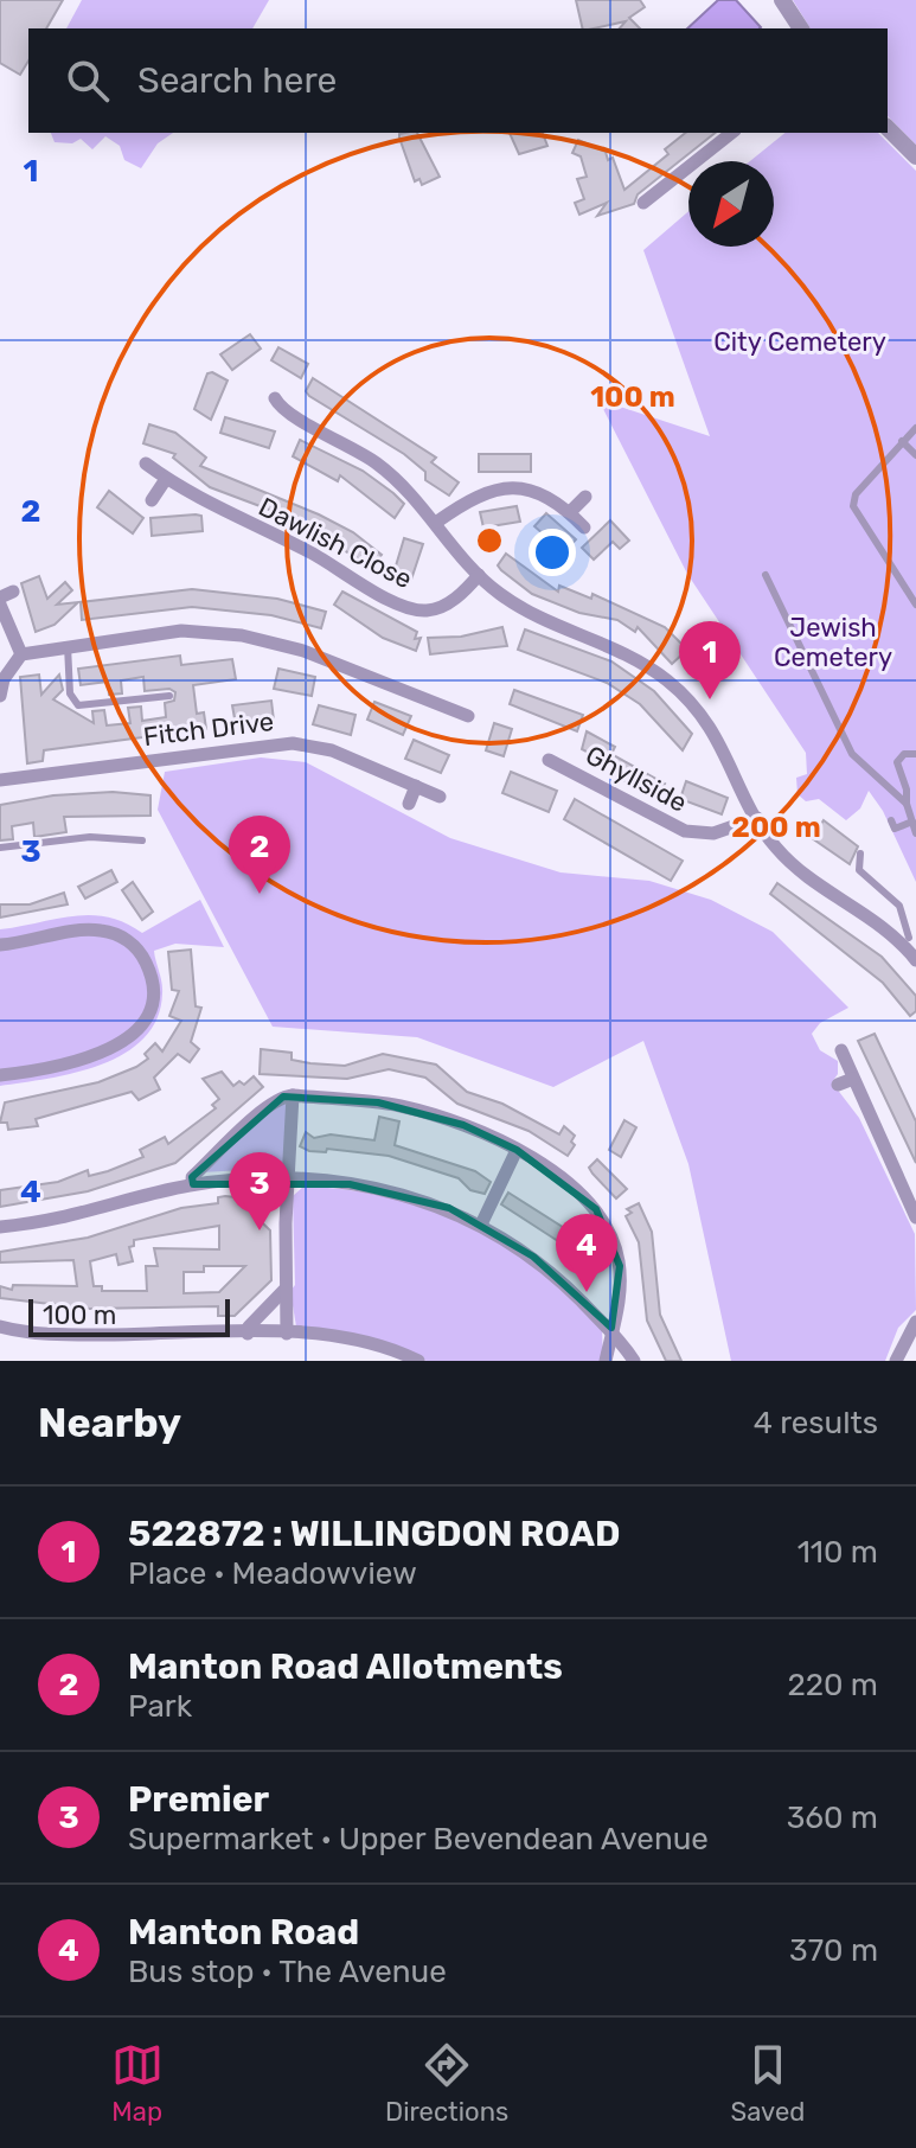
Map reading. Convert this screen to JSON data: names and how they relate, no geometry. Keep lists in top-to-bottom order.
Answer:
{
  "streets": {
    "street": ["Dawlish Close", "Fitch Drive", "Ghyllside"]
  },
  "parks": ["City Cemetery", "Jewish Cemetery"],
  "scale_bar": "100 m",
  "north": "bottom left",
  "page": {
    "search": "Search here",
    "pins": [
      "1",
      "2",
      "3",
      "4"
    ],
    "scale": "100 m",
    "heading": ["Nearby", "4 results"],
    "list": [
      {
        "mark": "1",
        "name": "522872 : WILLINGDON ROAD",
        "note": "Place · Meadowview",
        "value": "110 m"
      },
      {
        "mark": "2",
        "name": "Manton Road Allotments",
        "note": "Park",
        "value": "220 m"
      },
      {
        "mark": "3",
        "name": "Premier",
        "note": "Supermarket · Upper Bevendean Avenue",
        "value": "360 m"
      },
      {
        "mark": "4",
        "name": "Manton Road",
        "note": "Bus stop · The Avenue",
        "value": "370 m"
      }
    ],
    "nav": ["Map", "Directions", "Saved"]
  },
  "grid": {
    "rows": [
      "1",
      "2",
      "3",
      "4"
    ]
  },
  "rings": ["100 m", "200 m"]
}
